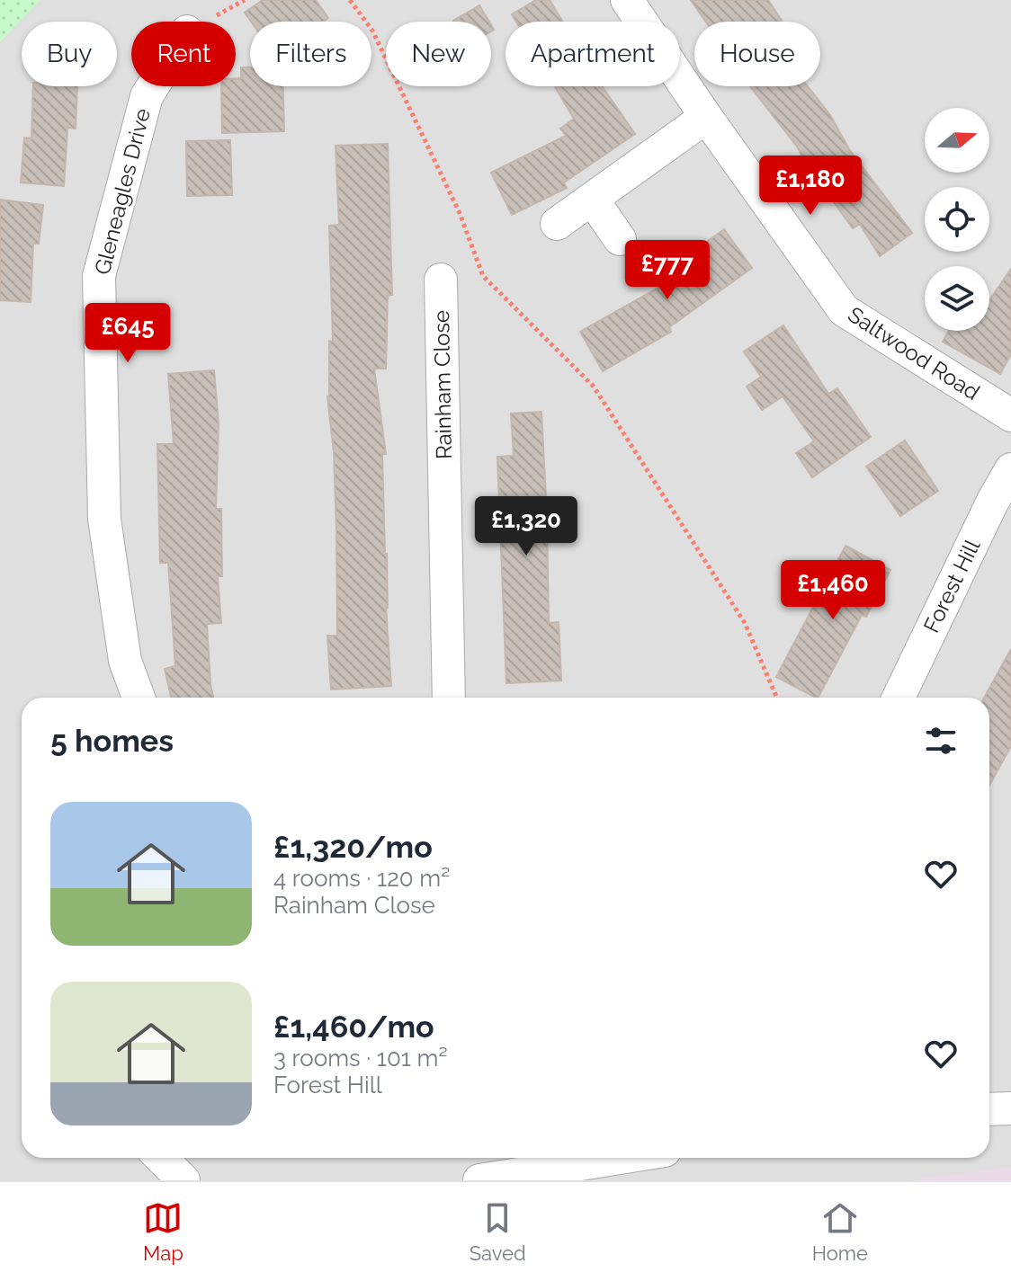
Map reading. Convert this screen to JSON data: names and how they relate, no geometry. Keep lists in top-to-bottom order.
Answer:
{
  "streets": {
    "street": [
      "Gleneagles Drive",
      "Saltwood Road",
      "Rainham Close",
      "Forest Hill"
    ]
  },
  "north": "right",
  "page": {
    "chip": [
      "Buy",
      "Rent",
      "Filters",
      "New",
      "Apartment",
      "House"
    ],
    "price": [
      "£1,180",
      "£777",
      "£645",
      "£1,320",
      "£1,460"
    ],
    "heading": "5 homes",
    "list": [
      {
        "name": "£1,320/mo",
        "note": "4 rooms · 120 m² · Rainham Close"
      },
      {
        "name": "£1,460/mo",
        "note": "3 rooms · 101 m² · Forest Hill"
      }
    ],
    "tabs": ["Map", "Saved", "Home"]
  }
}
